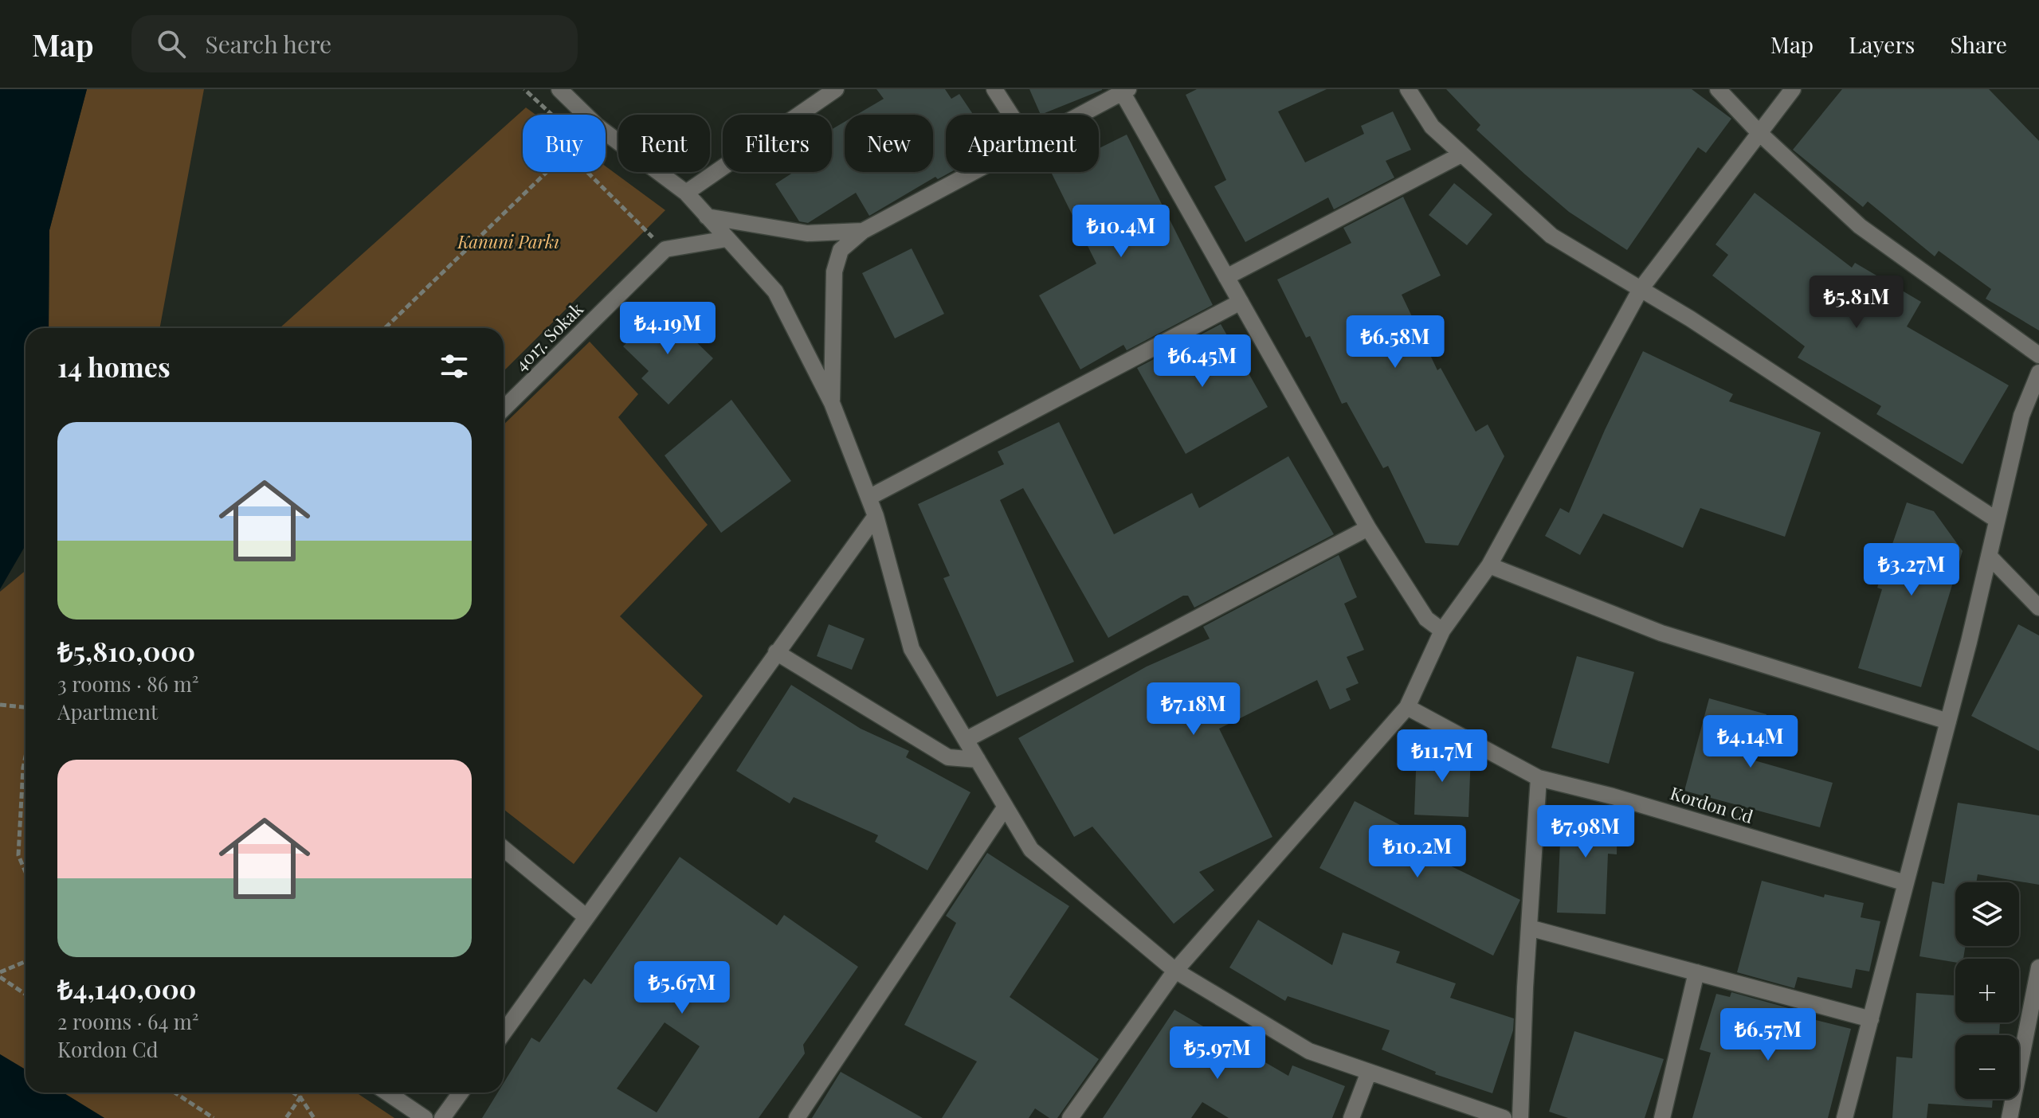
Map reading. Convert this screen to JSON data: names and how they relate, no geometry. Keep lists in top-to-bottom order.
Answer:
{
  "streets": {
    "street": ["4017. Sokak", "Kordon Cd"]
  },
  "parks": ["Kanuni Parkı"],
  "page": {
    "header": "Map",
    "search": "Search here",
    "nav": ["Map", "Layers", "Share"],
    "chip": [
      "Buy",
      "Rent",
      "Filters",
      "New",
      "Apartment"
    ],
    "price": [
      "₺10.4M",
      "₺5.81M",
      "₺4.19M",
      "₺6.58M",
      "₺6.45M",
      "₺3.27M",
      "₺7.18M",
      "₺4.14M",
      "₺11.7M",
      "₺7.98M",
      "₺10.2M",
      "₺5.67M",
      "₺6.57M",
      "₺5.97M"
    ],
    "heading": "14 homes",
    "list": [
      {
        "name": "₺5,810,000",
        "note": "3 rooms · 86 m² · Apartment"
      },
      {
        "name": "₺4,140,000",
        "note": "2 rooms · 64 m² · Kordon Cd"
      }
    ],
    "map_buttons": ["+", "−"]
  }
}
